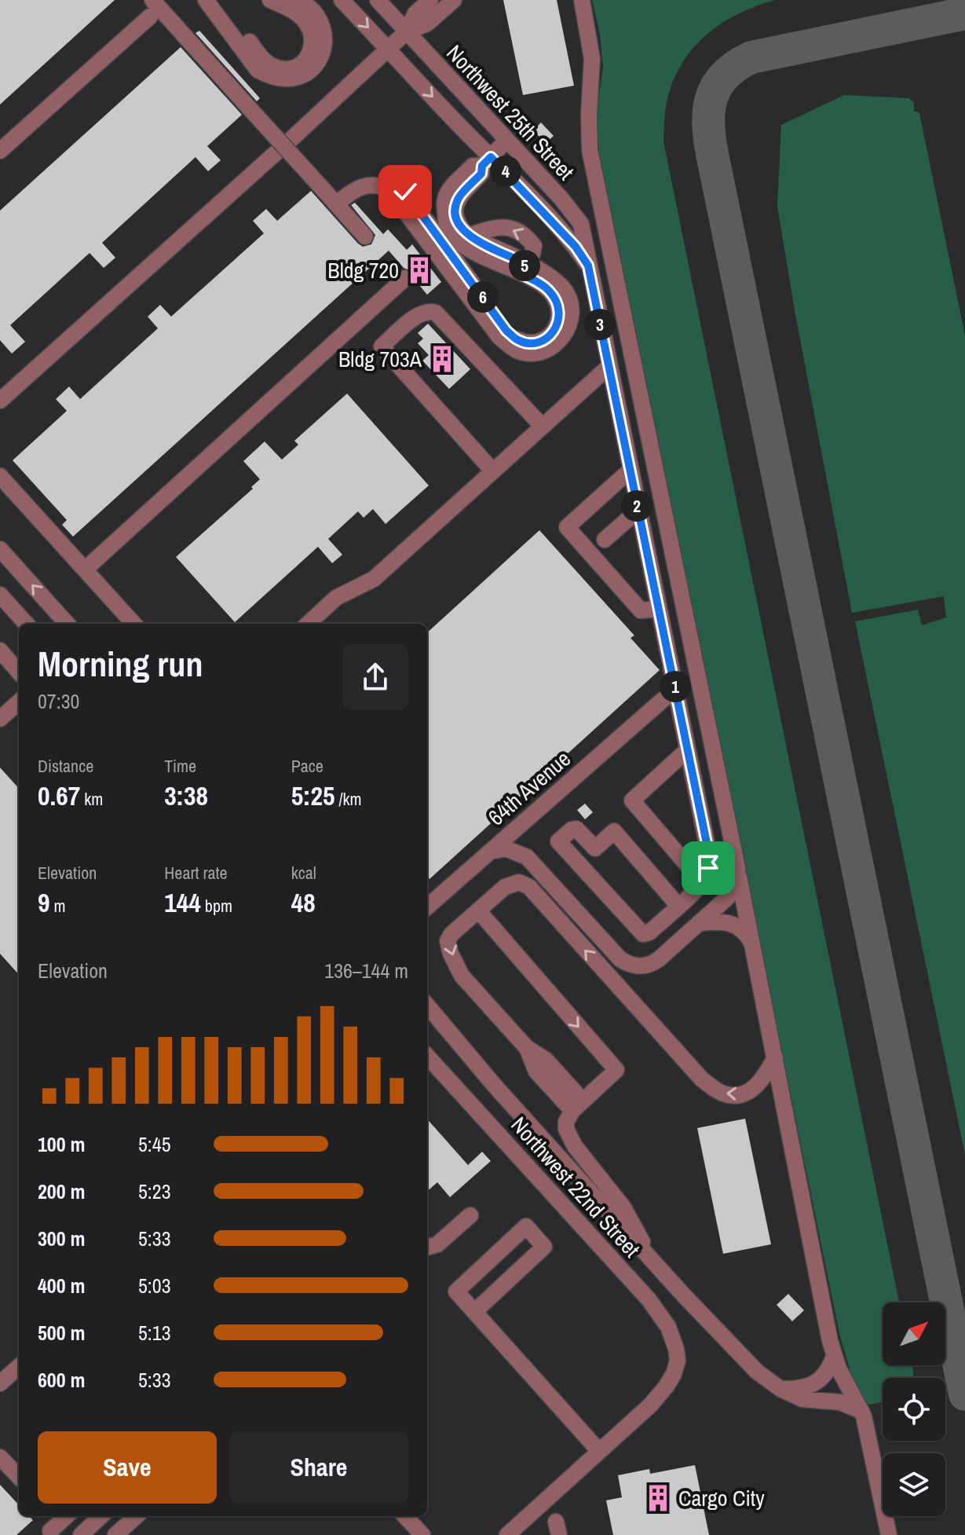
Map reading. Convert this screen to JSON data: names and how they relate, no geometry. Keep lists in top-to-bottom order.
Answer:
{
  "streets": {
    "street": ["Northwest 25th Street", "64th Avenue", "Northwest 22nd Street"]
  },
  "places": {
    "building": ["Bldg 720", "Bldg 703A", "Cargo City"]
  },
  "north": "top right",
  "page": {
    "pins": [
      "4",
      "5",
      "6",
      "3",
      "2",
      "1"
    ],
    "heading": ["Morning run", "07:30"],
    "stats": [
      ["Distance", "0.67 km"],
      ["Time", "3:38"],
      ["Pace", "5:25 /km"],
      ["Elevation", "9 m"],
      ["Heart rate", "144 bpm"],
      ["kcal", "48"]
    ],
    "chart": ["Elevation", "136–144 m"],
    "list": [
      {
        "name": "100 m",
        "note": "5:45"
      },
      {
        "name": "200 m",
        "note": "5:23"
      },
      {
        "name": "300 m",
        "note": "5:33"
      },
      {
        "name": "400 m",
        "note": "5:03"
      },
      {
        "name": "500 m",
        "note": "5:13"
      },
      {
        "name": "600 m",
        "note": "5:33"
      }
    ],
    "buttons": ["Save", "Share"]
  }
}
